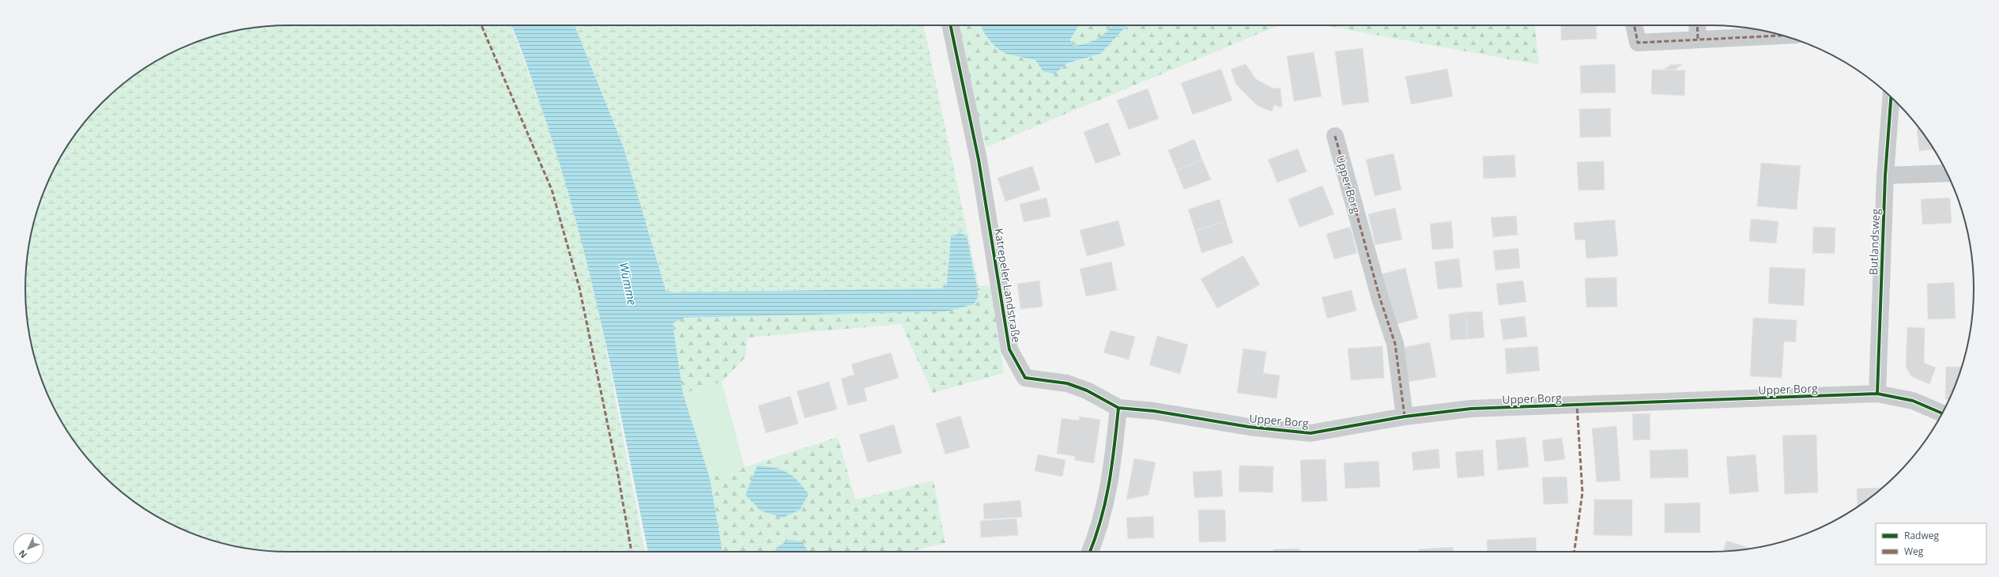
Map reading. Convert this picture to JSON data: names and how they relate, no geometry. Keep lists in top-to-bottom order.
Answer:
{
  "streets": {
    "street": ["Upper Borg", "Butlandsweg", "Katrepeler Landstraße"]
  },
  "crossings": [
    ["Upper Borg", "Butlandsweg"],
    ["Upper Borg", "Katrepeler Landstraße"]
  ],
  "water": ["Wümme"],
  "legend": ["Radweg", "Weg"],
  "north": "bottom left"
}
